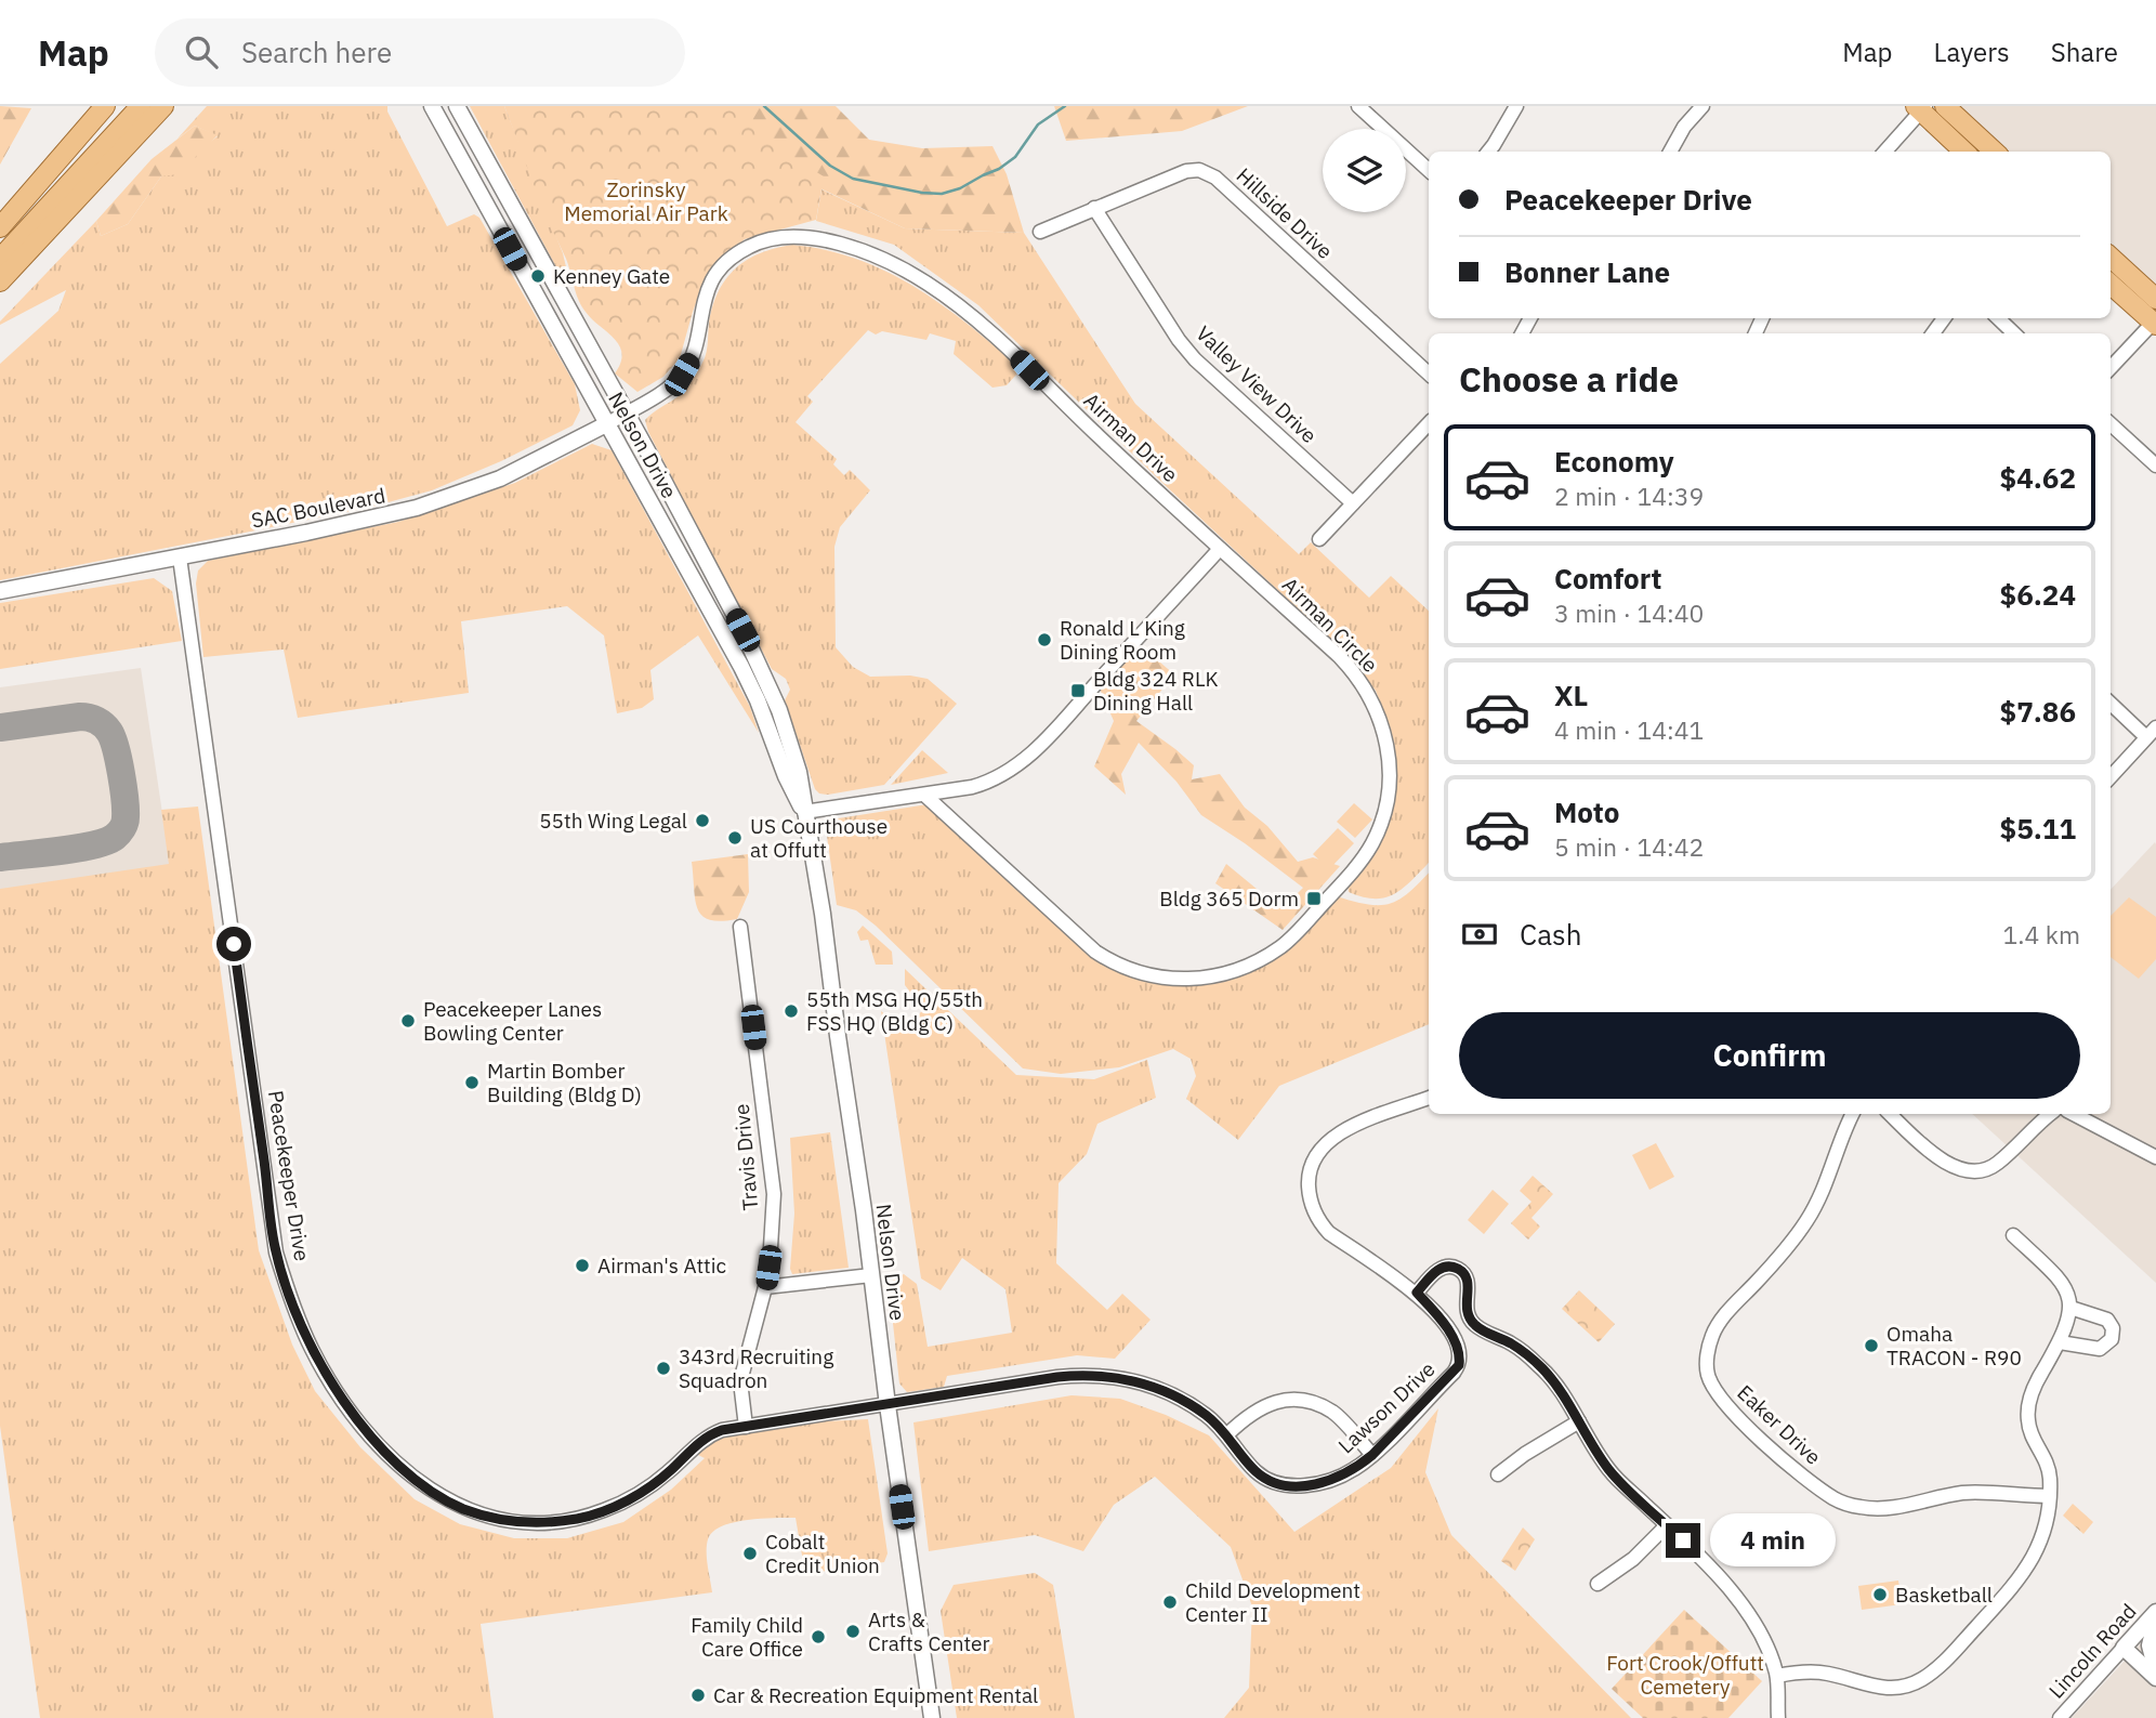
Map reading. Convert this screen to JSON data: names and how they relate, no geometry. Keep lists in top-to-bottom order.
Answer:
{
  "streets": {
    "street": [
      "Hillside Drive",
      "Valley View Drive",
      "Airman Drive",
      "Nelson Drive",
      "SAC Boulevard",
      "Airman Circle",
      "Travis Drive",
      "Peacekeeper Drive",
      "Lawson Drive",
      "Eaker Drive",
      "Lincoln Road"
    ]
  },
  "crossings": [
    ["Hillside Drive", "Valley View Drive"],
    ["Airman Drive", "Nelson Drive"],
    ["Airman Drive", "SAC Boulevard"],
    ["Airman Drive", "Airman Circle"],
    ["Nelson Drive", "SAC Boulevard"],
    ["Nelson Drive", "Peacekeeper Drive"],
    ["SAC Boulevard", "Peacekeeper Drive"],
    ["Travis Drive", "Peacekeeper Drive"]
  ],
  "parks": ["Zorinsky Memorial Air Park", "Fort Crook/Offutt Cemetery"],
  "places": {
    "other": [
      "Kenney Gate",
      "Ronald L King Dining Room",
      "55th Wing Legal",
      "US Courthouse at Offutt",
      "55th MSG HQ/55th FSS HQ (Bldg C)",
      "Peacekeeper Lanes Bowling Center",
      "Martin Bomber Building (Bldg D)",
      "Airman's Attic",
      "Omaha TRACON - R90",
      "343rd Recruiting Squadron",
      "Cobalt Credit Union",
      "Basketball",
      "Child Development Center II",
      "Arts & Crafts Center",
      "Family Child Care Office",
      "Car & Recreation Equipment Rental"
    ],
    "transit": ["Bldg 324 RLK Dining Hall", "Bldg 365 Dorm"]
  },
  "page": {
    "header": "Map",
    "search": "Search here",
    "nav": ["Map", "Layers", "Share"],
    "banner": ["Peacekeeper Drive", "Bonner Lane"],
    "heading": "Choose a ride",
    "list": [
      {
        "name": "Economy",
        "note": "2 min · 14:39",
        "value": "$4.62"
      },
      {
        "name": "Comfort",
        "note": "3 min · 14:40",
        "value": "$6.24"
      },
      {
        "name": "XL",
        "note": "4 min · 14:41",
        "value": "$7.86"
      },
      {
        "name": "Moto",
        "note": "5 min · 14:42",
        "value": "$5.11"
      }
    ],
    "pay": ["Cash", "1.4 km"],
    "buttons": "Confirm",
    "bubble": "4 min"
  }
}
